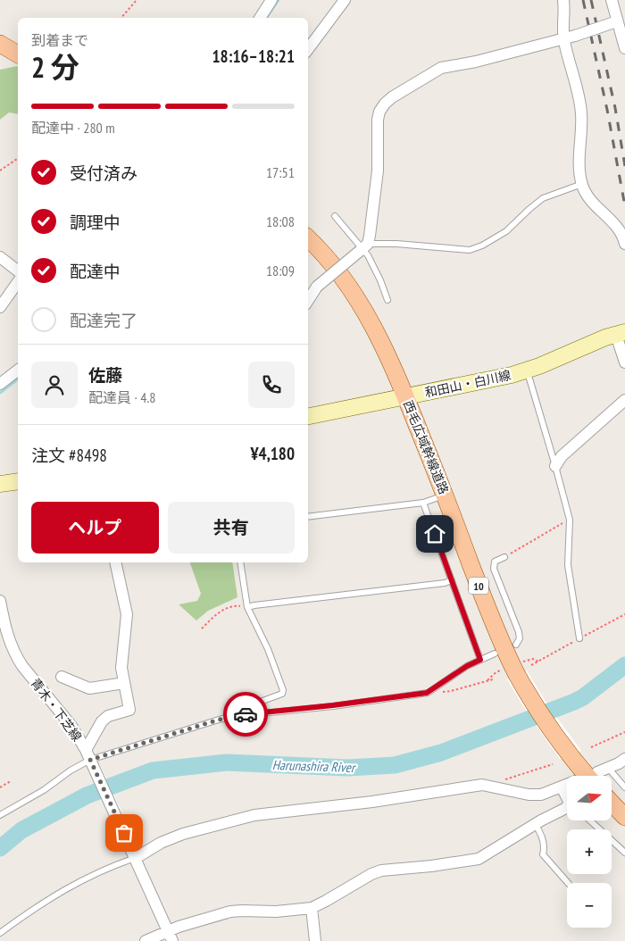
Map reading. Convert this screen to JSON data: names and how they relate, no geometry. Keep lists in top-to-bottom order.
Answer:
{
  "streets": {
    "main road": ["西毛広域幹線道路", "10"],
    "street": ["和田山・白川線", "青木・下芝線"]
  },
  "crossings": [
    ["和田山・白川線", "西毛広域幹線道路"]
  ],
  "water": ["Harunashira River"],
  "north": "right",
  "page": {
    "heading": ["2 分", "到着まで", "18:16–18:21"],
    "panel": [
      "佐藤",
      "配達員 · 4.8",
      "注文 #8498",
      "¥4,180"
    ],
    "bar": "配達中 · 280 m",
    "list": [
      ["受付済み", "17:51"],
      ["調理中", "18:08"],
      ["配達中", "18:09"],
      "配達完了"
    ],
    "buttons": ["ヘルプ", "共有"],
    "map_buttons": ["+", "−"]
  }
}
